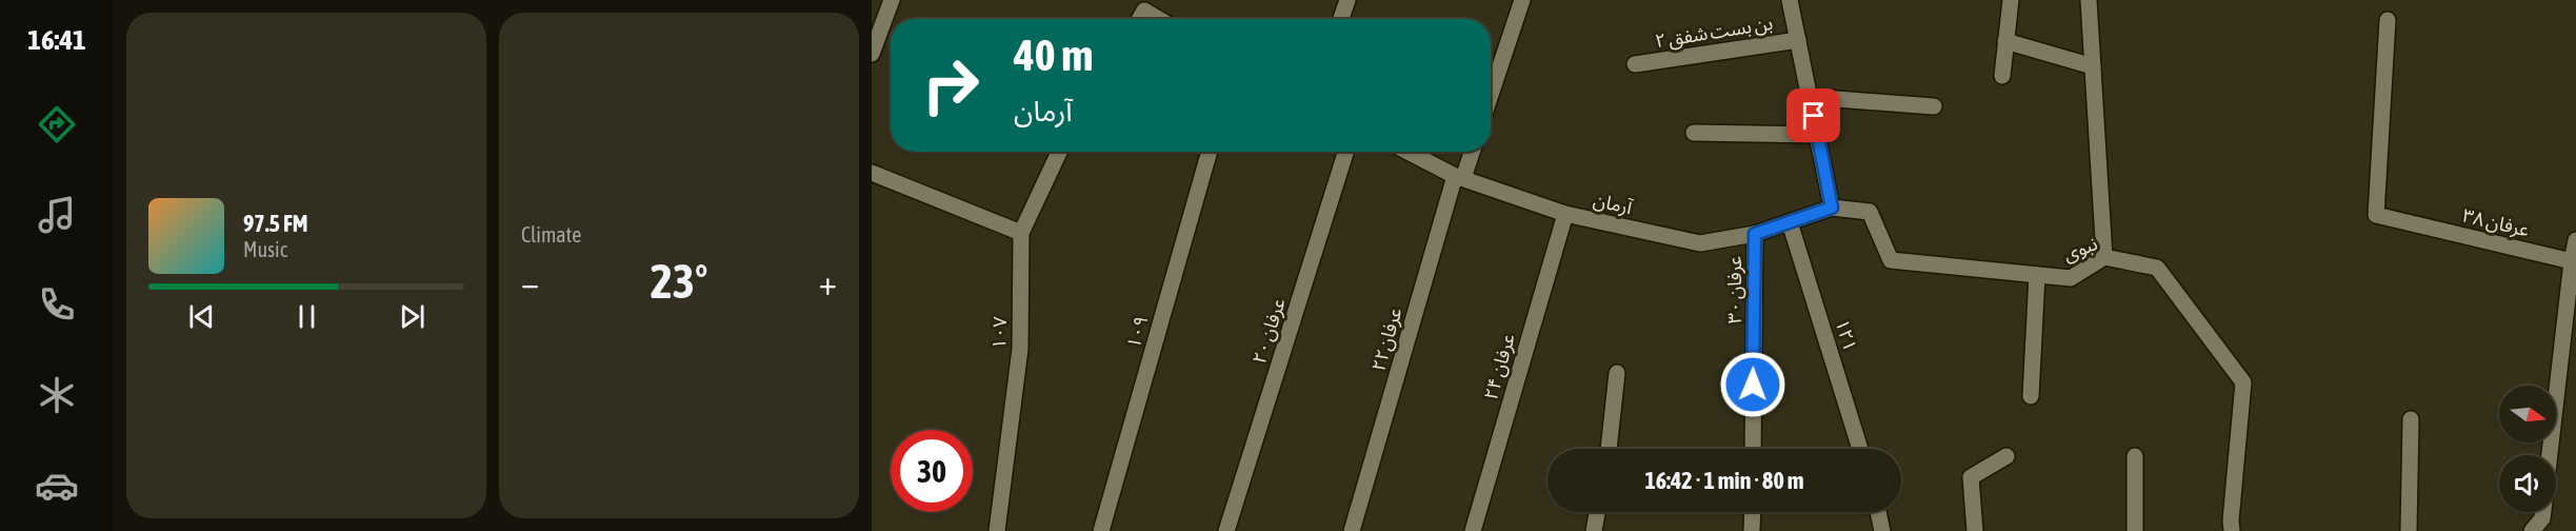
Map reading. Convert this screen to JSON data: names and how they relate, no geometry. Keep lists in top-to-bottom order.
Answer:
{
  "streets": {
    "street": [
      "بن بست شفق ۲",
      "آرمان",
      "عرفان ۳۸",
      "نبوی",
      "عرفان ۳۰",
      "عرفان ۲۰",
      "۱۰۹",
      "۱۰۷",
      "۱۲۱",
      "عرفان۲۲",
      "عرفان ۲۴"
    ]
  },
  "crossings": [
    ["آرمان", "نبوی"],
    ["آرمان", "عرفان ۳۰"],
    ["آرمان", "۱۲۱"],
    ["آرمان", "عرفان۲۲"],
    ["آرمان", "عرفان ۲۴"]
  ],
  "north": "right",
  "page": {
    "tabs": "16:41",
    "tile": "Climate",
    "turn": ["40 m", "آرمان"],
    "song": ["97.5 FM", "Music"],
    "heat": ["−", "23°", "+"],
    "limit": "30",
    "trip": "16:42 · 1 min · 80 m"
  }
}
